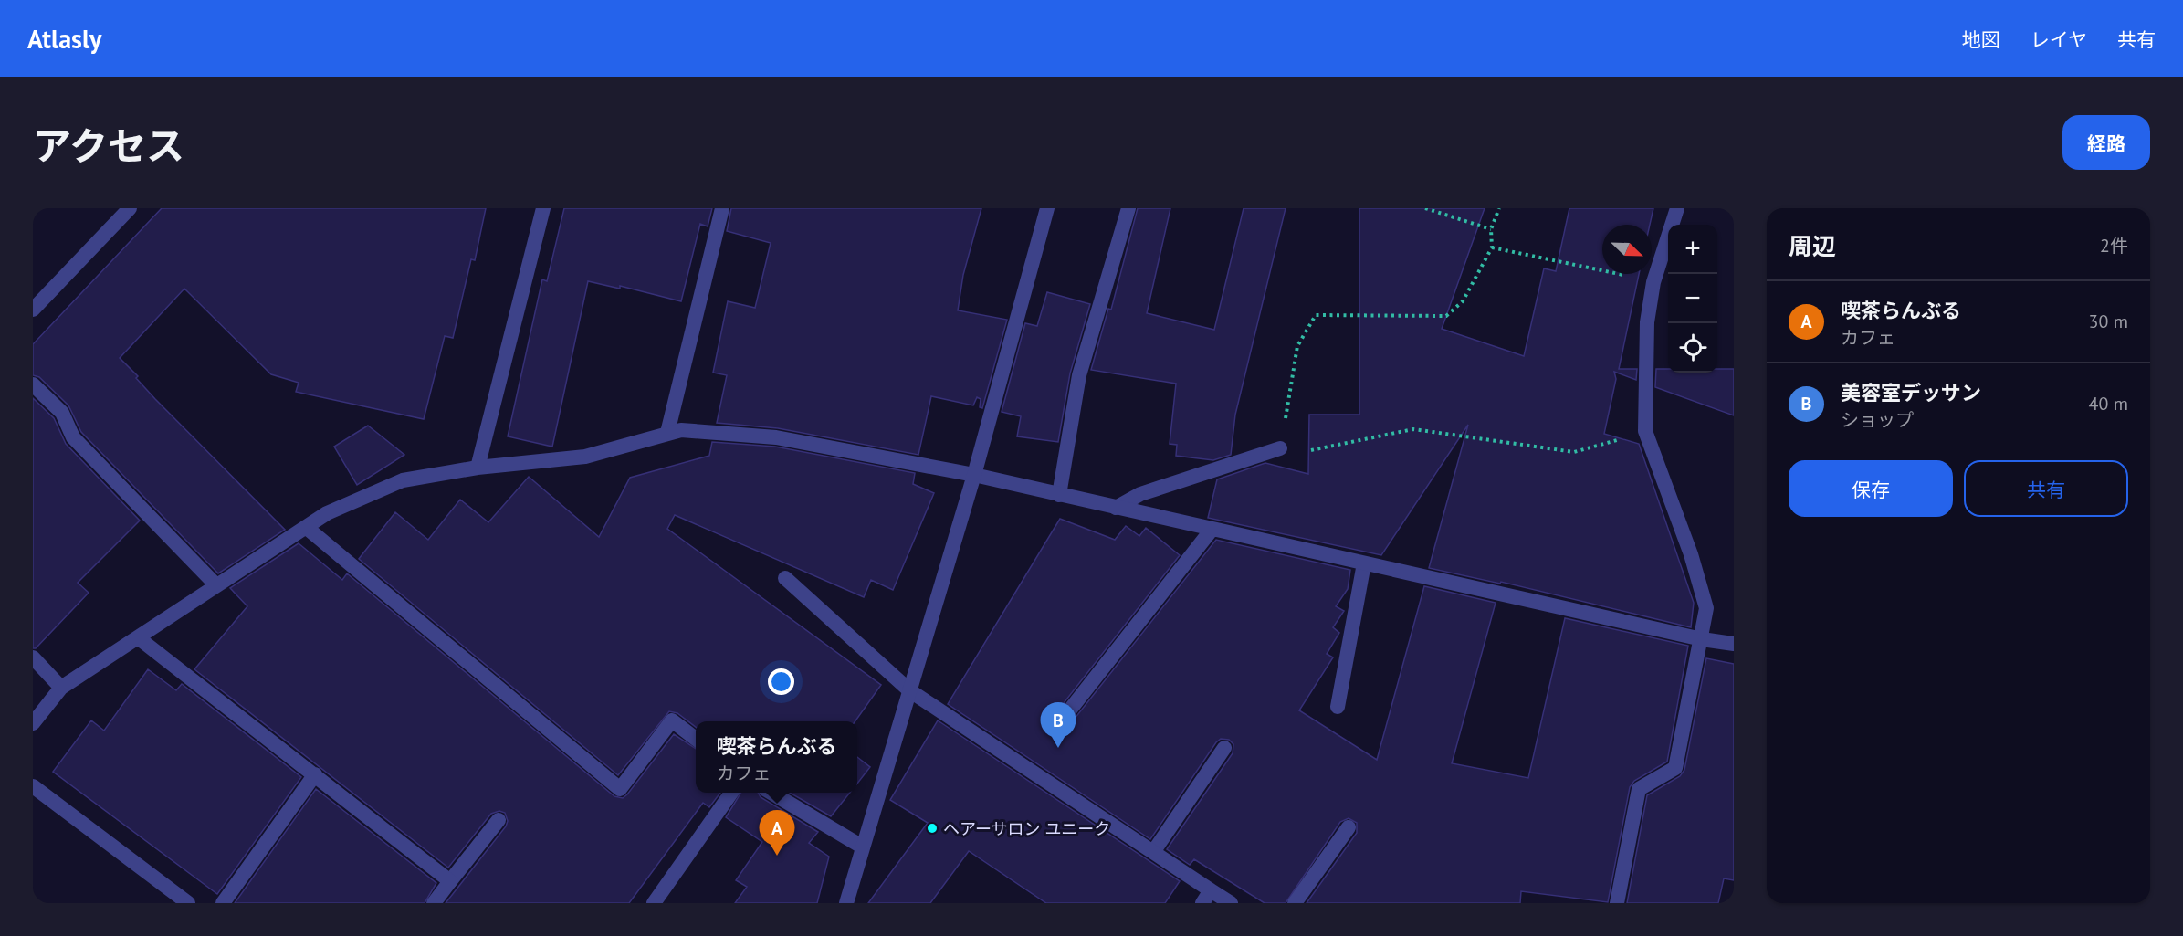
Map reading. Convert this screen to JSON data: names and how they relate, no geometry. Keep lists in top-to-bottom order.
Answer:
{
  "places": ["ヘアーサロン ユニーク"],
  "north": "bottom right",
  "page": {
    "header": "Atlasly",
    "nav": ["地図", "レイヤ", "共有"],
    "title": "アクセス",
    "buttons": [
      "経路",
      ["保存", "共有"]
    ],
    "heading": ["周辺", "2件"],
    "map_buttons": ["+", "−"],
    "list": [
      {
        "mark": "A",
        "name": "喫茶らんぶる",
        "note": "カフェ",
        "value": "30 m"
      },
      {
        "mark": "B",
        "name": "美容室デッサン",
        "note": "ショップ",
        "value": "40 m"
      }
    ],
    "pins": ["B", "A"],
    "popup": ["喫茶らんぶる", "カフェ"]
  }
}
